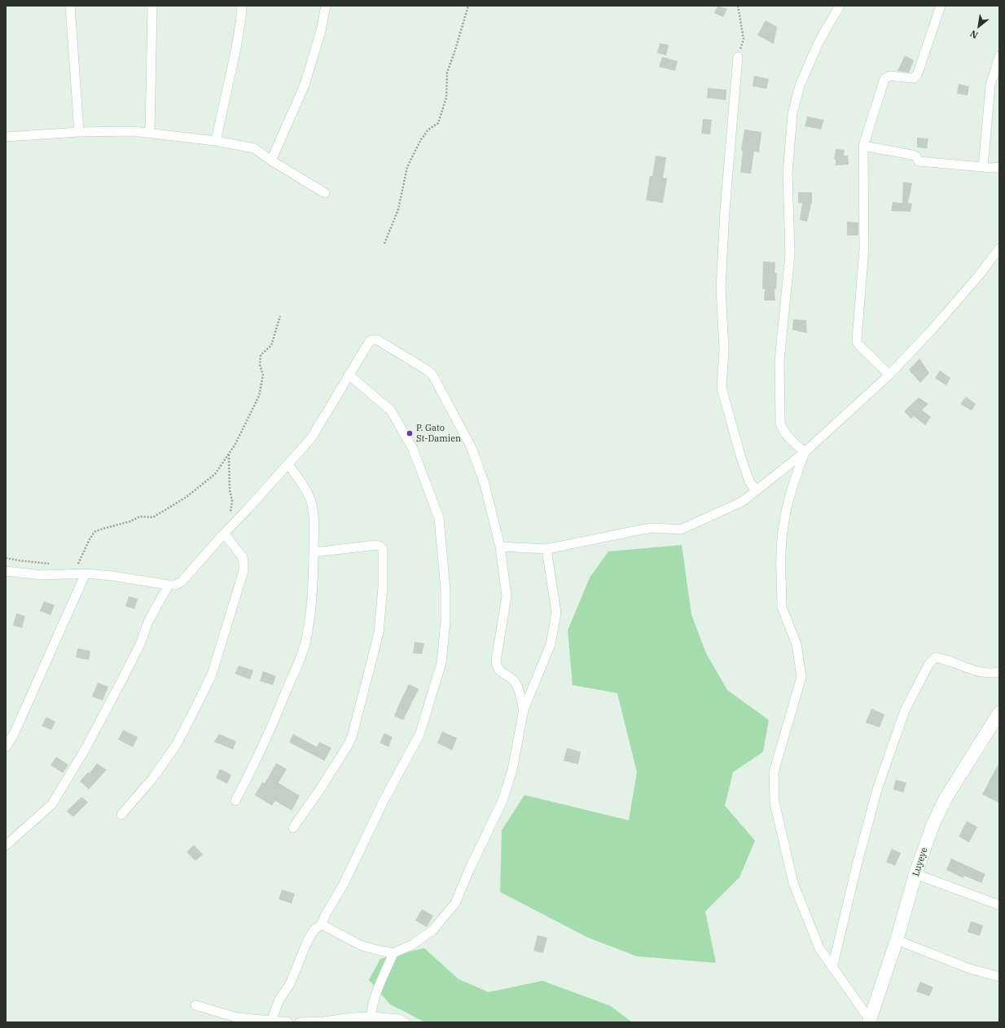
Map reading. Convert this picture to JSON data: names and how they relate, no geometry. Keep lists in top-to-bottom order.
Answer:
{
  "streets": {
    "street": ["Luyeye"]
  },
  "places": ["P. Gato St-Damien"],
  "north": "bottom left"
}
